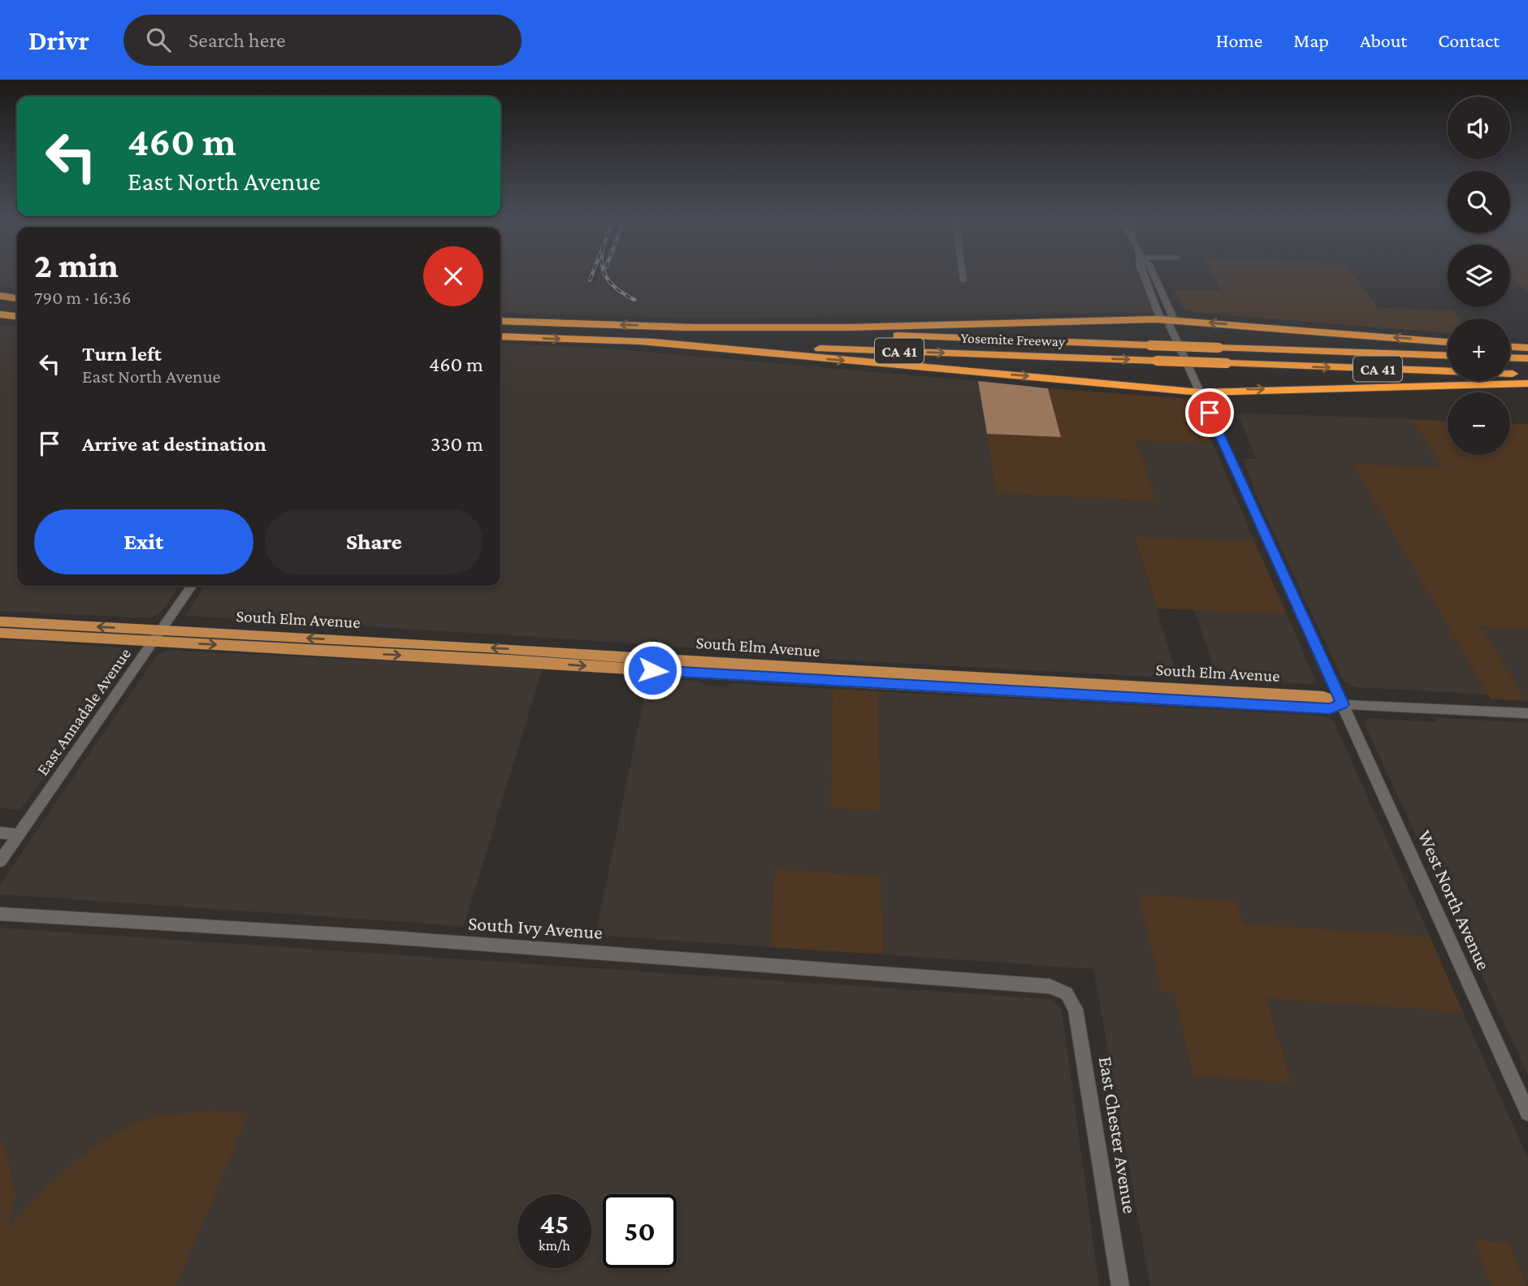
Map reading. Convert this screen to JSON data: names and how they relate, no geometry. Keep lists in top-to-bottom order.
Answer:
{
  "streets": {
    "highway": ["Yosemite Freeway", "CA 41"],
    "main road": ["South Elm Avenue"],
    "street": [
      "East Annadale Avenue",
      "West North Avenue",
      "South Ivy Avenue",
      "East Chester Avenue"
    ]
  },
  "crossings": [
    ["South Elm Avenue", "East Annadale Avenue"],
    ["South Elm Avenue", "West North Avenue"],
    ["South Ivy Avenue", "East Chester Avenue"]
  ],
  "page": {
    "header": "Drivr",
    "search": "Search here",
    "nav": [
      "Home",
      "Map",
      "About",
      "Contact"
    ],
    "map_buttons": ["+", "−"],
    "turn": ["460 m", "East North Avenue"],
    "heading": ["2 min", "790 m · 16:36"],
    "list": [
      {
        "name": "Turn left",
        "note": "East North Avenue",
        "value": "460 m"
      },
      {
        "name": "Arrive at destination",
        "value": "330 m"
      }
    ],
    "buttons": ["Exit", "Share"],
    "speed": "45 km/h",
    "limit": "50"
  }
}
